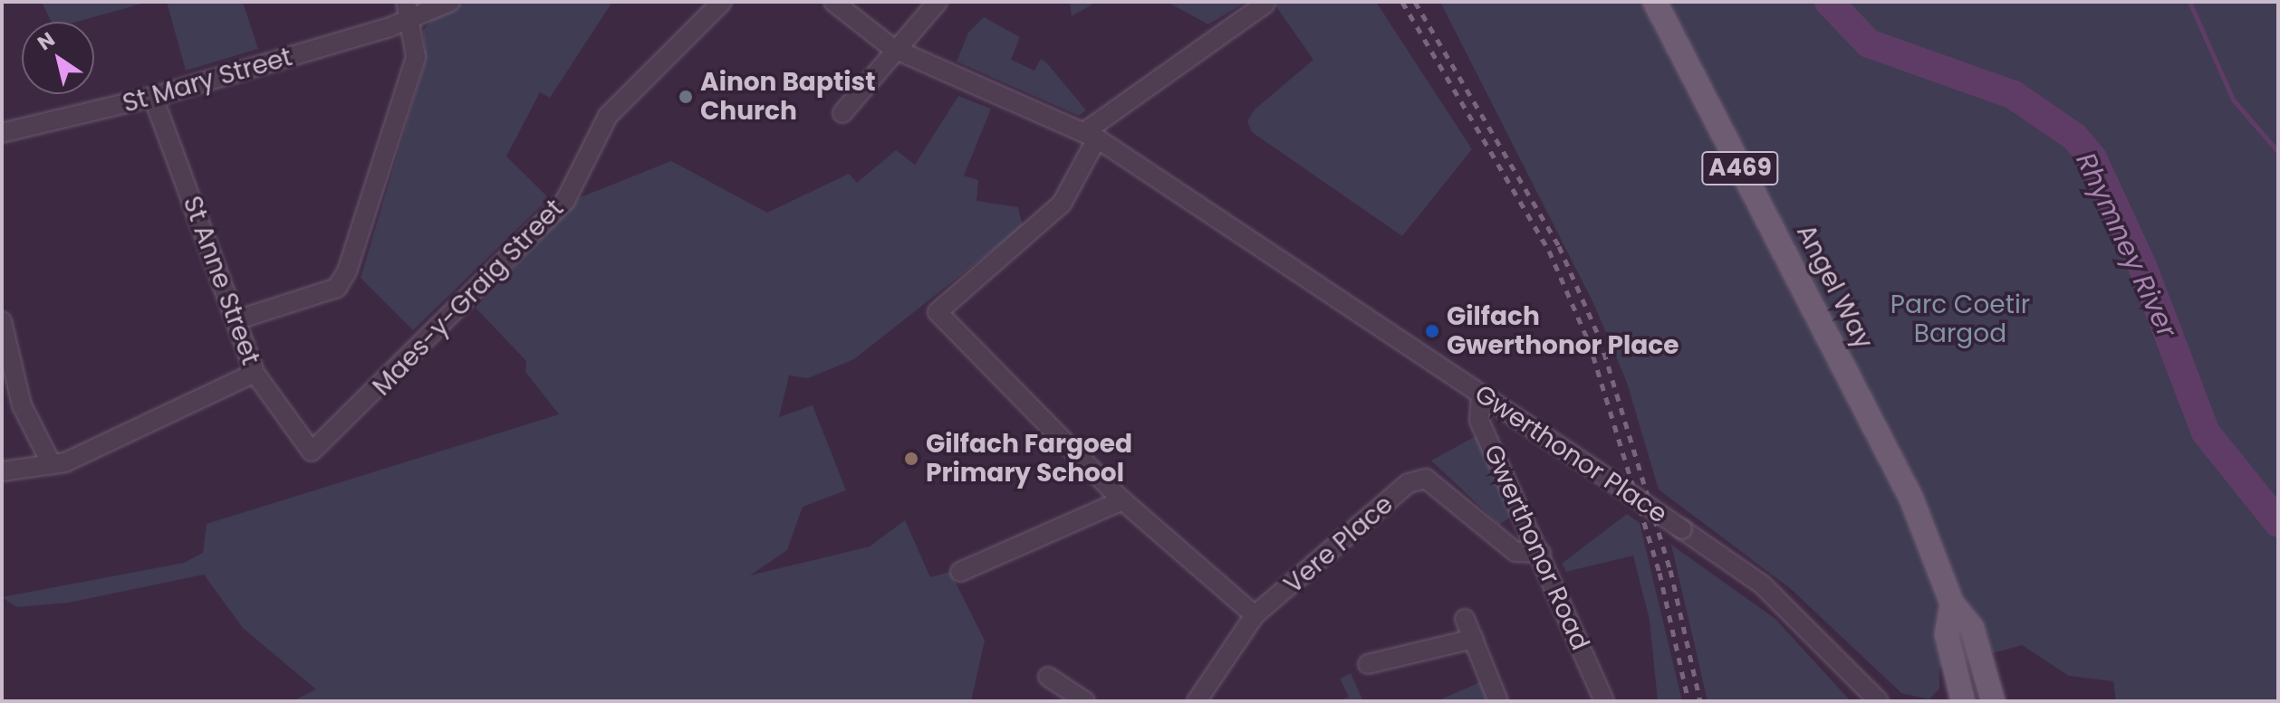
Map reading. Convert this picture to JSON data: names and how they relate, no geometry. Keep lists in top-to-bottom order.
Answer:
{
  "streets": {
    "main road": ["A469", "Angel Way"],
    "street": [
      "St Mary Street",
      "St Anne Street",
      "Maes-y-Graig Street",
      "Gwerthonor Place",
      "Vere Place",
      "Gwerthonor Road"
    ]
  },
  "crossings": [
    ["St Mary Street", "St Anne Street"],
    ["St Anne Street", "Maes-y-Graig Street"],
    ["Gwerthonor Place", "Gwerthonor Road"],
    ["Vere Place", "Gwerthonor Road"]
  ],
  "water": ["Rhymney River"],
  "parks": ["Parc Coetir Bargod"],
  "places": ["Ainon Baptist Church", "Gilfach Gwerthonor Place", "Gilfach Fargoed Primary School"],
  "north": "top left"
}
